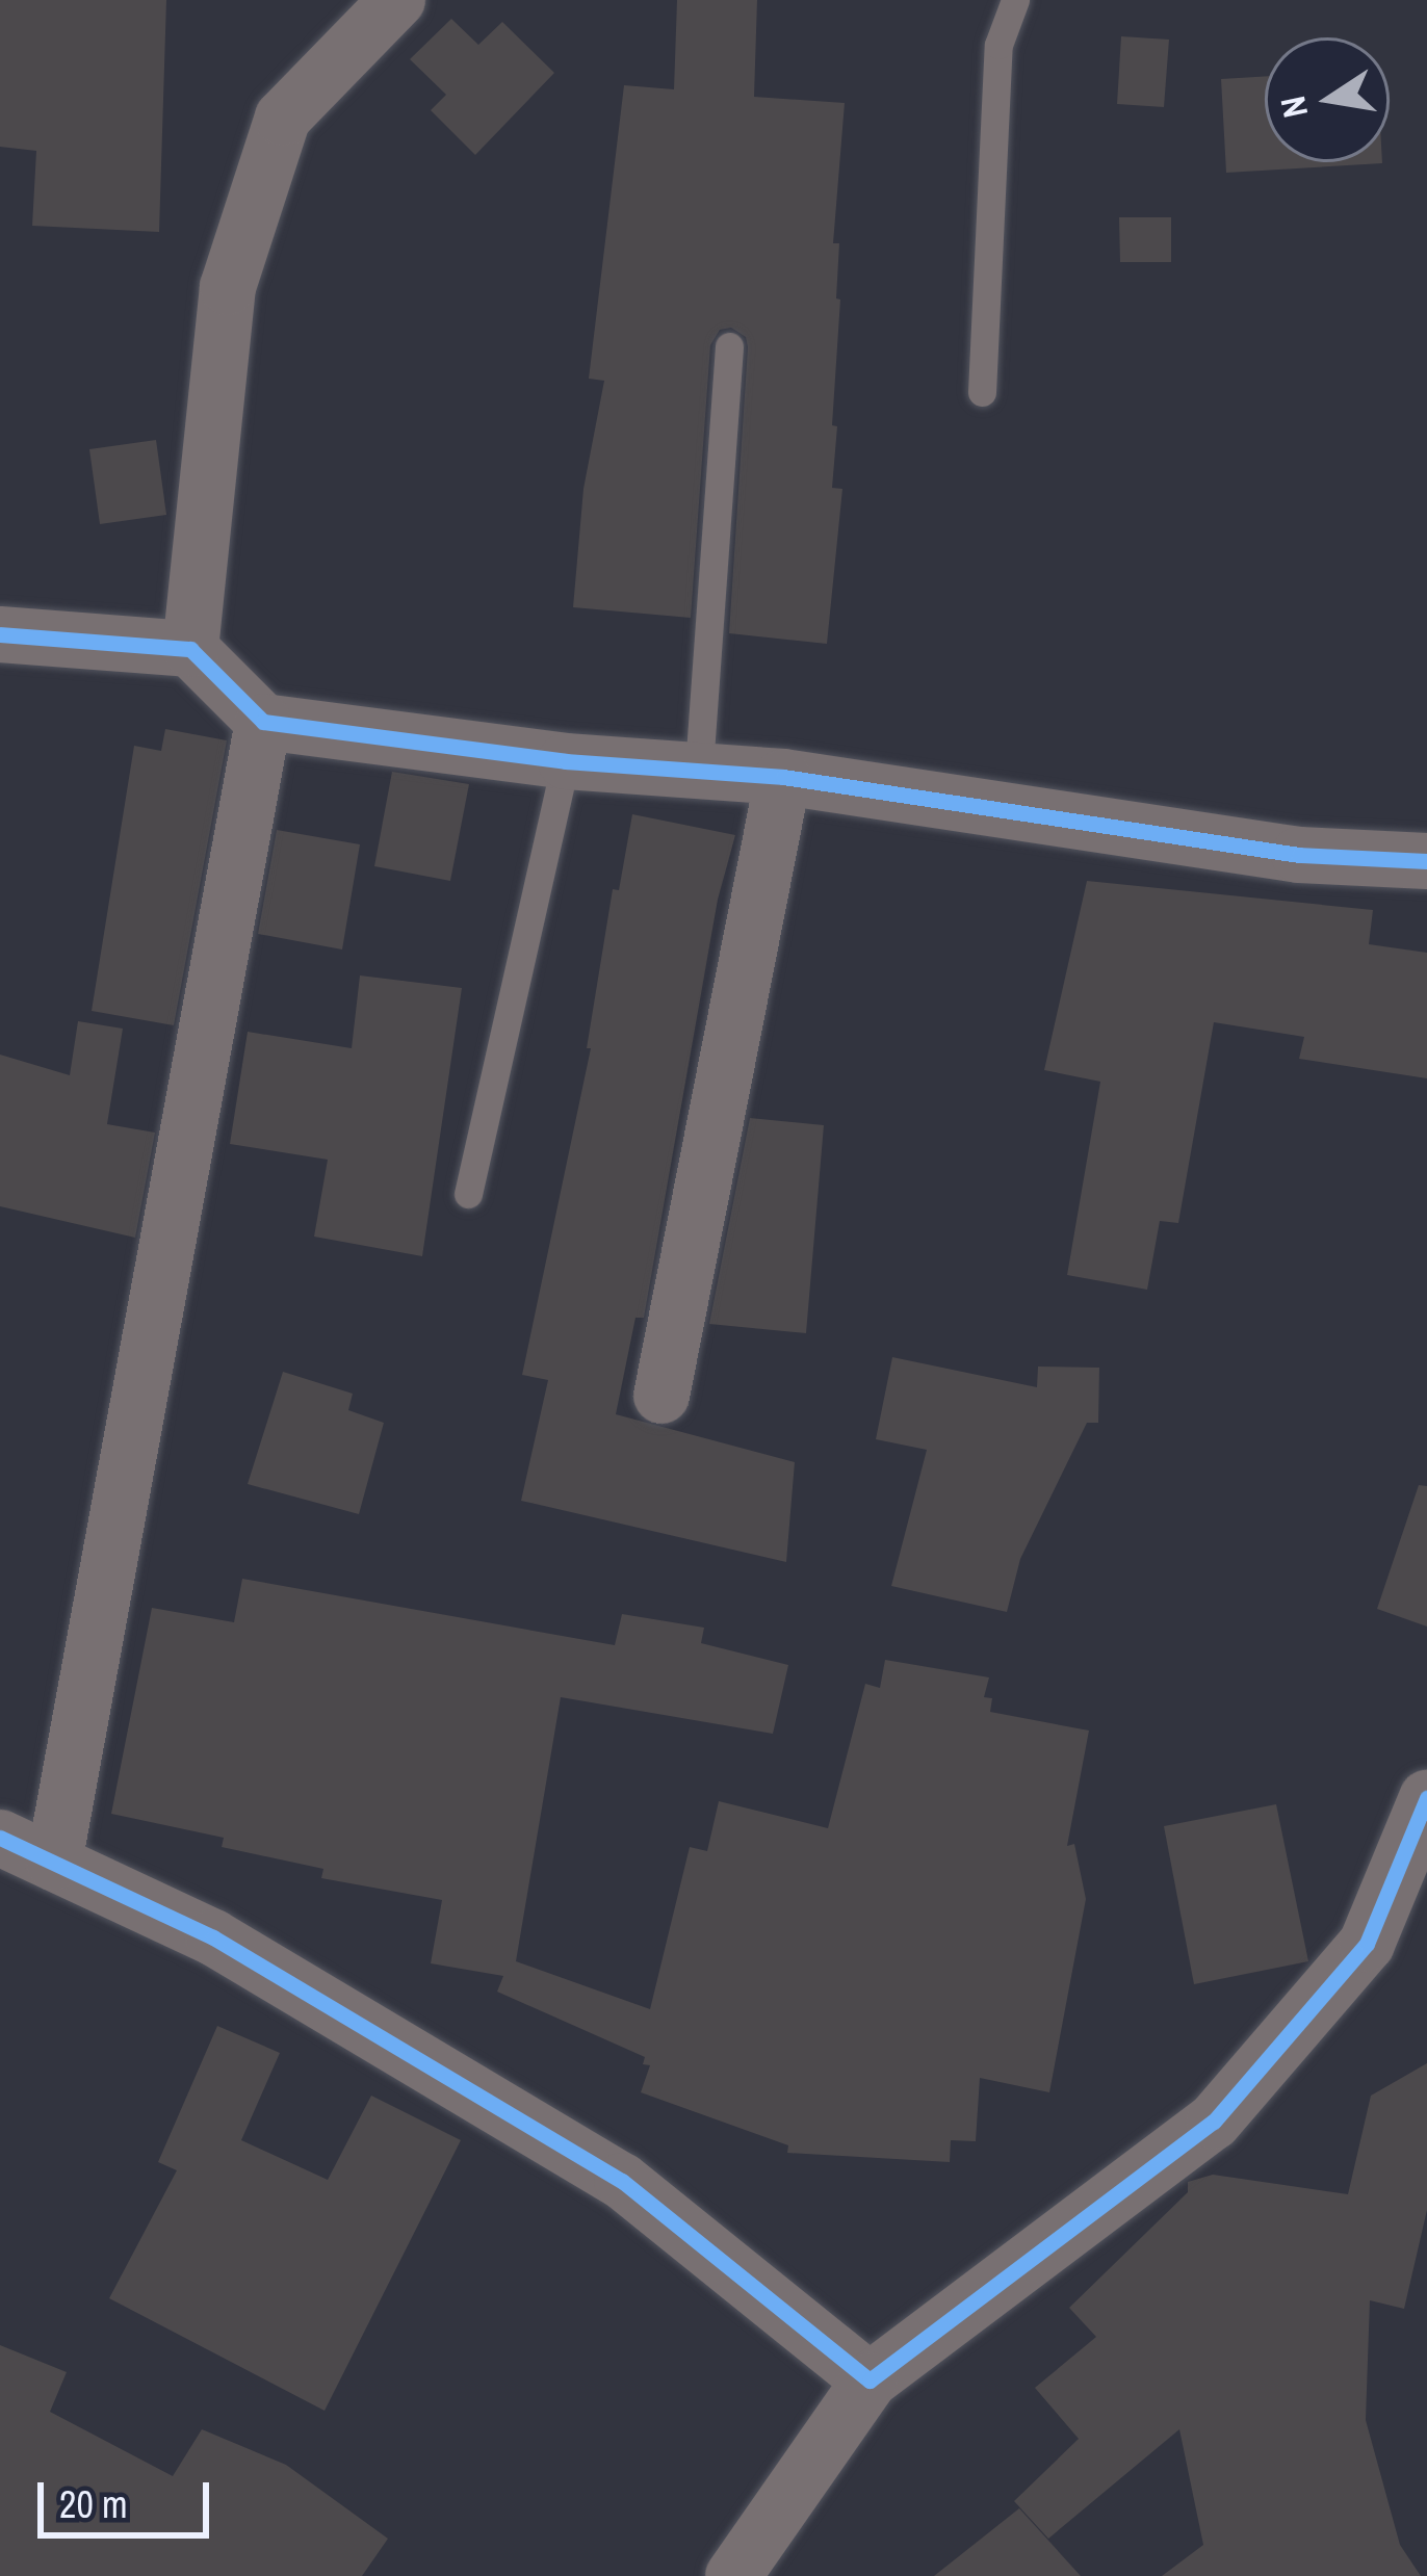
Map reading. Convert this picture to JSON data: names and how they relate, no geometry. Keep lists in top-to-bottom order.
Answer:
{
  "scale_bar": "20 m",
  "north": "left"
}
